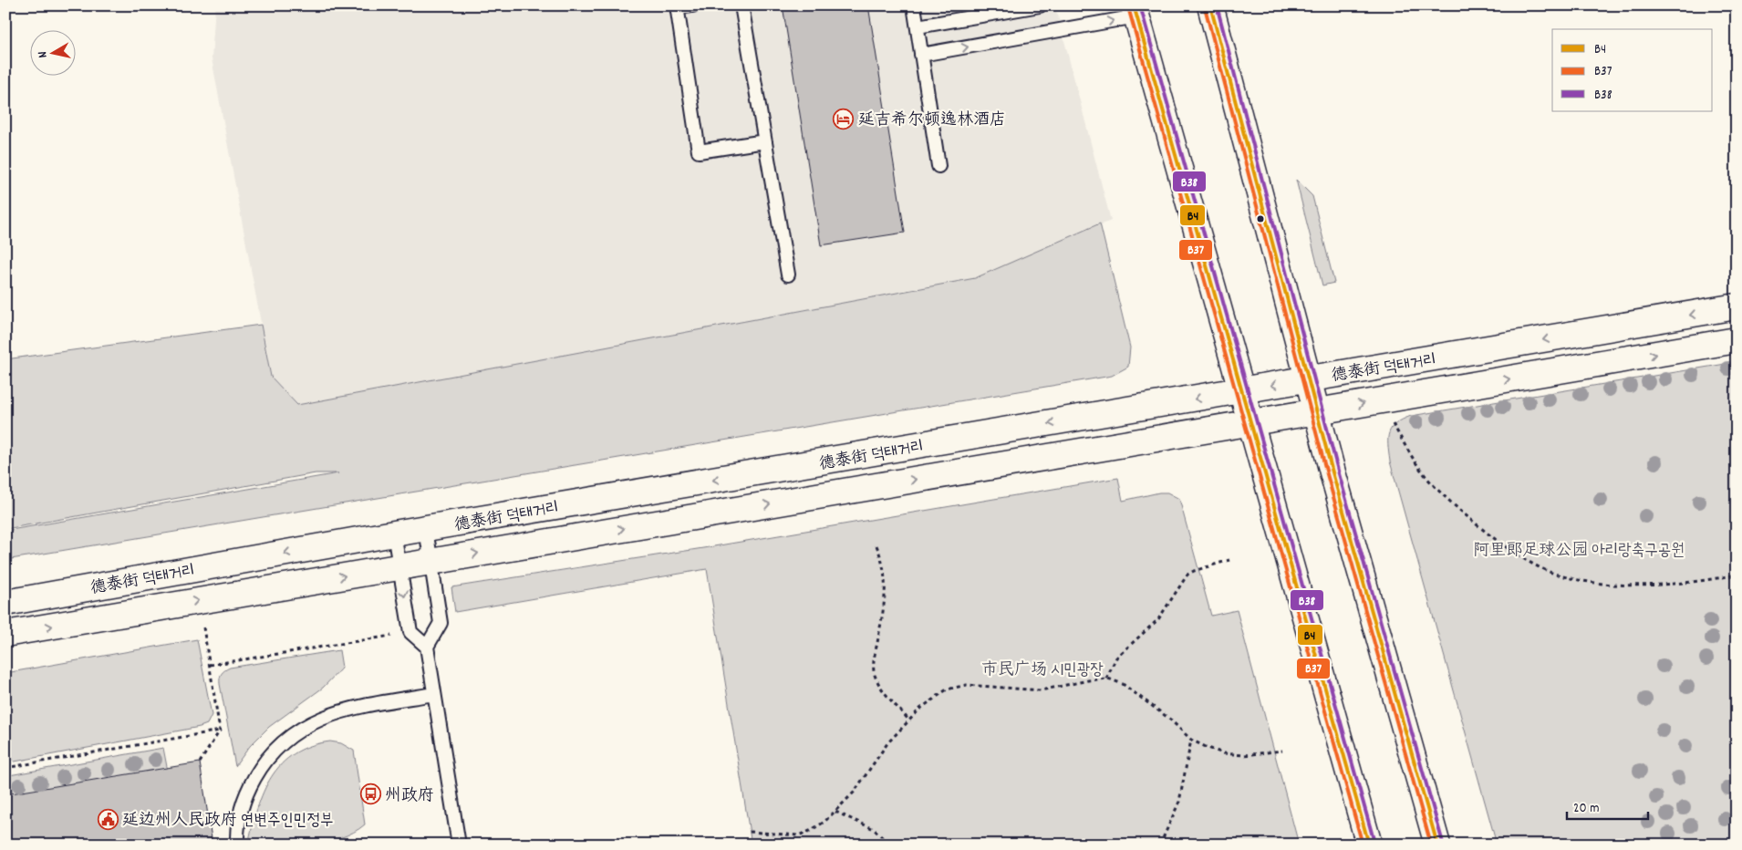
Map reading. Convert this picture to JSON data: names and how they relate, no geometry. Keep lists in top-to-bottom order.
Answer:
{
  "streets": {
    "street": ["德泰街 덕태거리"]
  },
  "parks": ["阿里郎足球公园 아리랑축구공원", "市民广场 시민광장"],
  "places": {
    "hotel": ["延吉希尔顿逸林酒店"],
    "bus stop": ["州政府"],
    "public building": ["延边州人民政府 연변주인민정부"]
  },
  "lines": ["transit line B4", "transit line B38", "transit line B37"],
  "legend": ["B4", "B37", "B38"],
  "scale_bar": "20 m",
  "north": "left"
}
